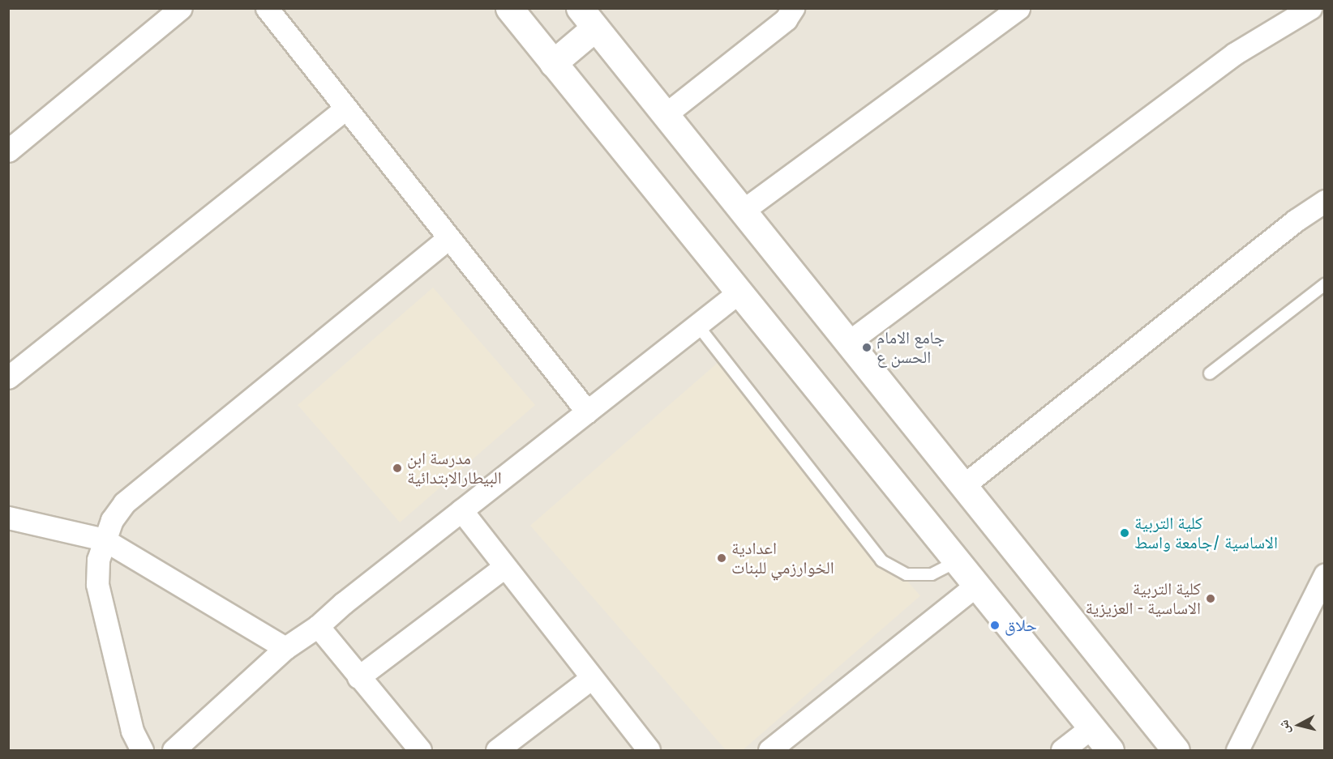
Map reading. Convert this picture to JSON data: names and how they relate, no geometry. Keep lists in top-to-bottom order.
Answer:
{
  "places": [
    "جامع الامام الحسن ع",
    "مدرسة ابن البيطارالابتدائية",
    "كلية التربية الاساسية /جامعة واسط",
    "اعدادية الخوارزمي للبنات",
    "كلية التربية الاساسية - العزيزية",
    "حلاق"
  ],
  "north": "left"
}
